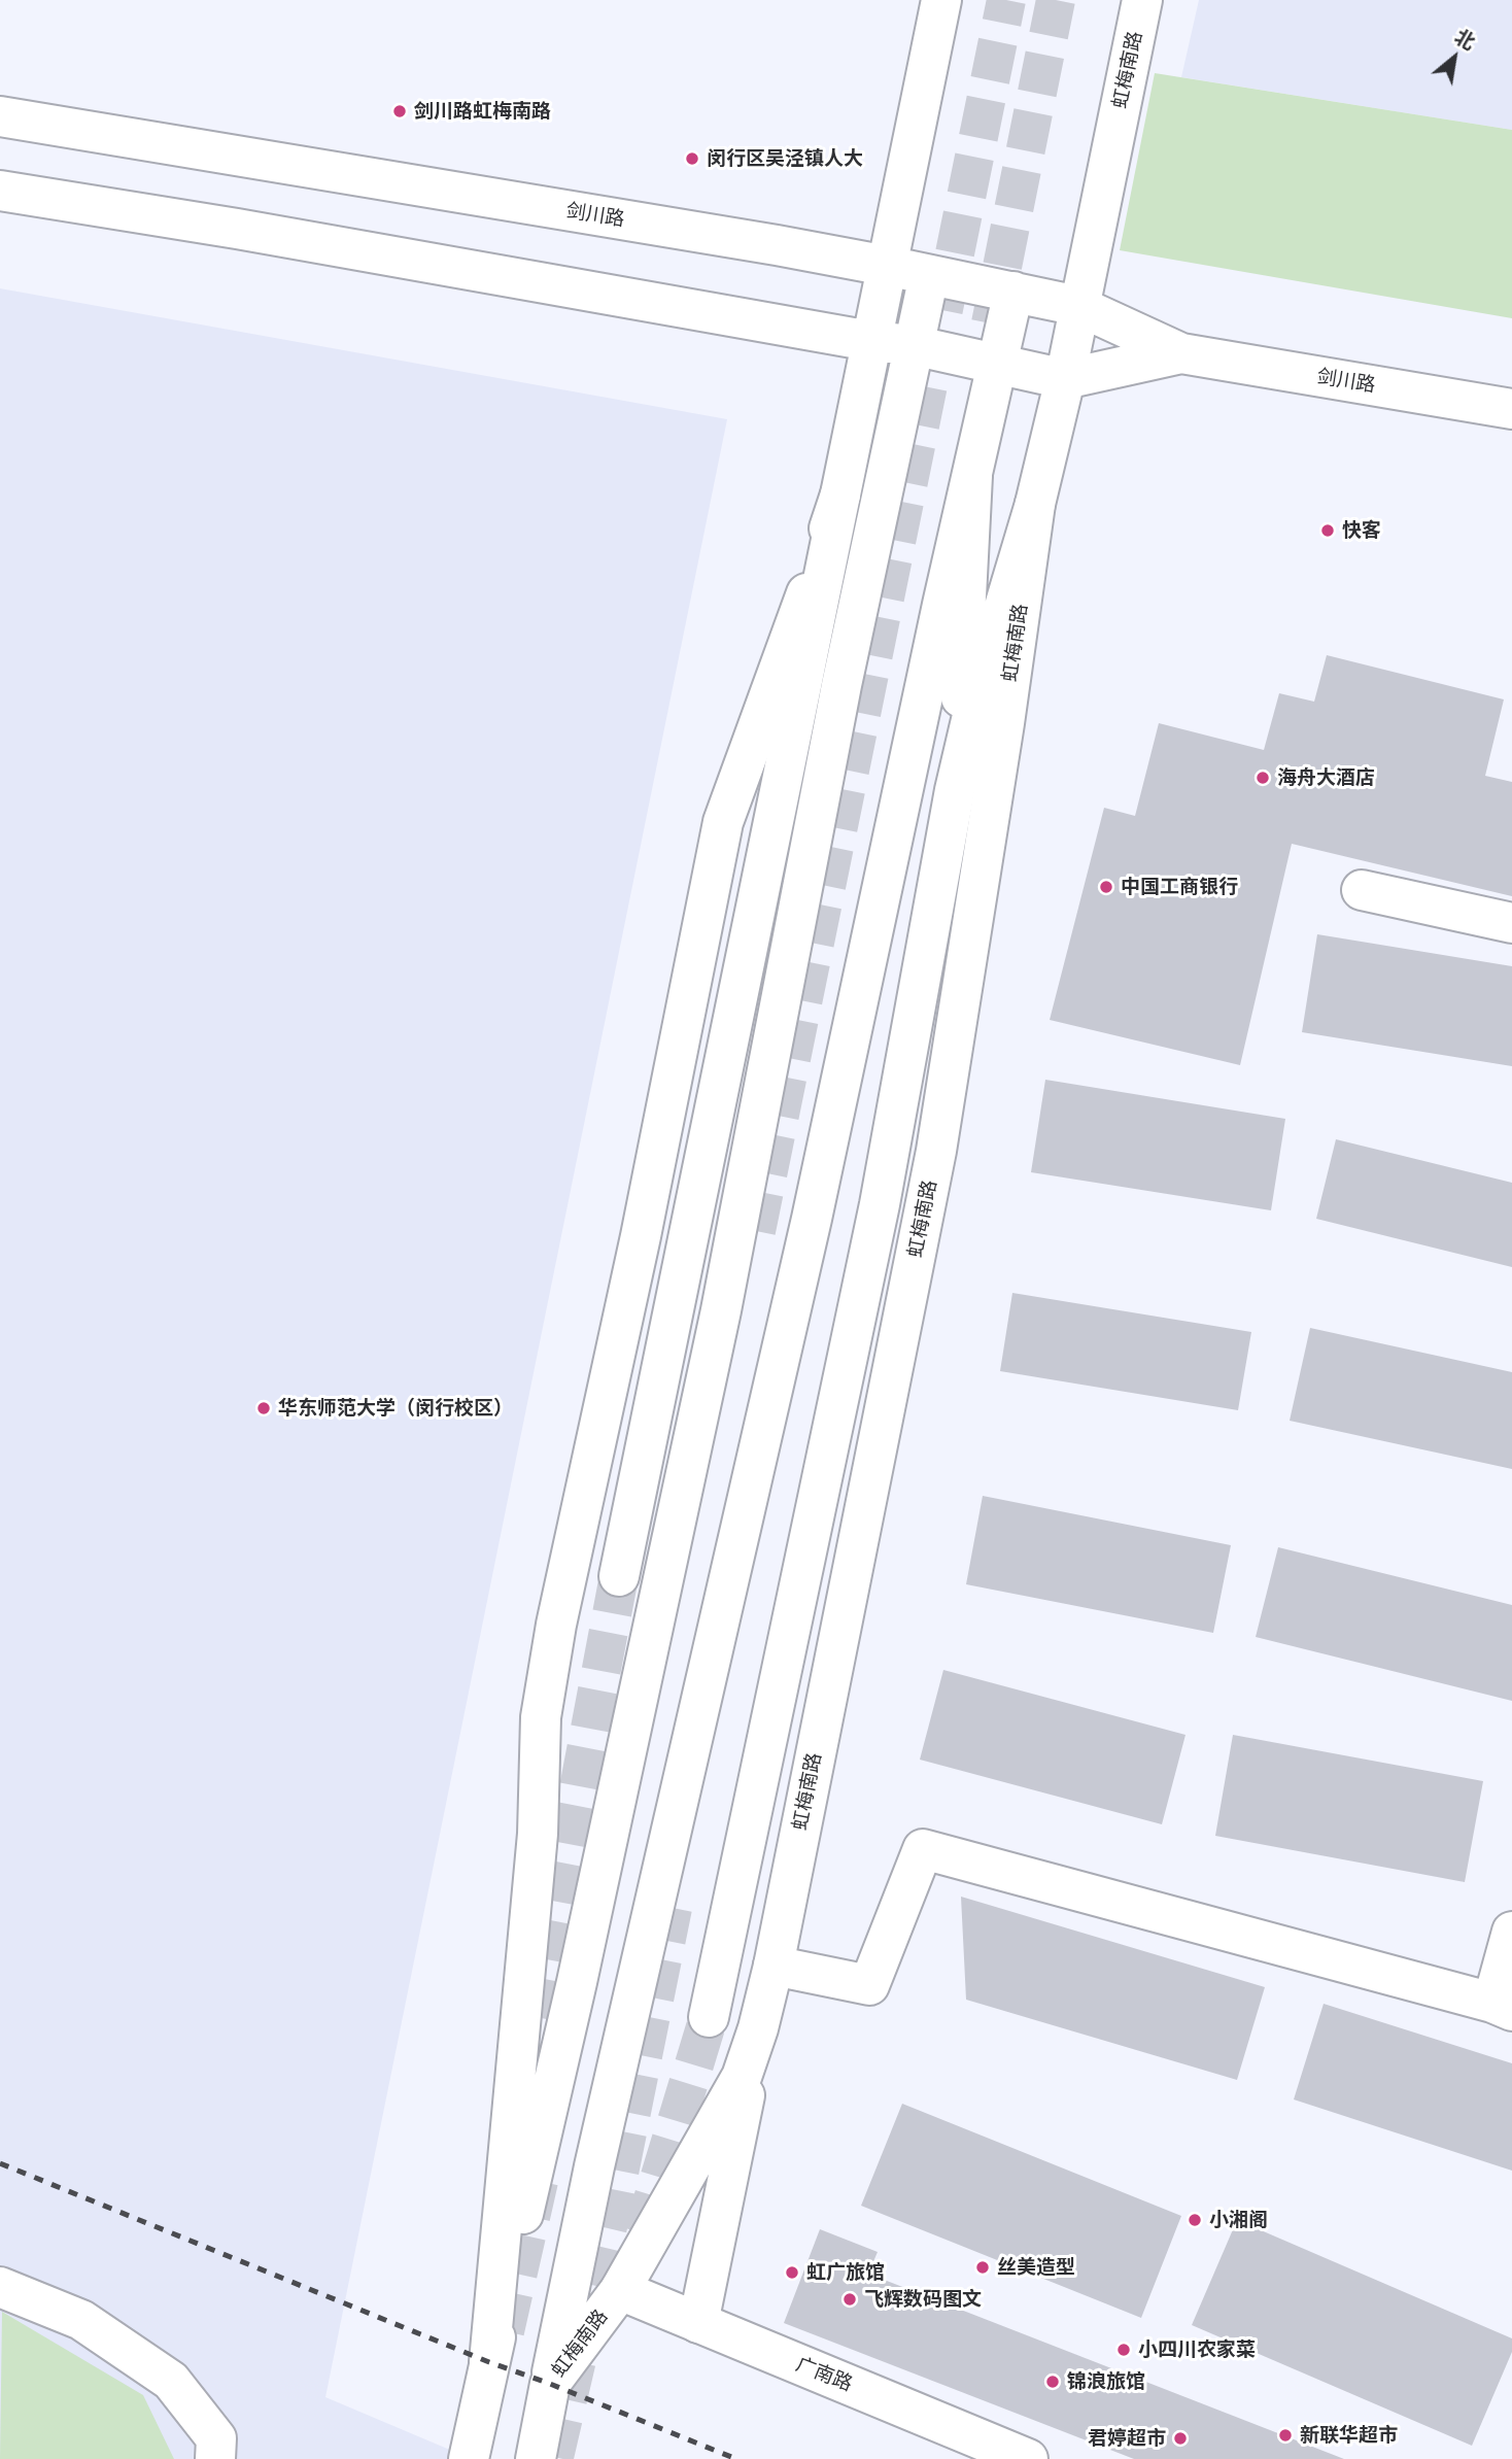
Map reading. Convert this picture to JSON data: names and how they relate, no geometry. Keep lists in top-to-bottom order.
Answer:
{
  "streets": {
    "main road": ["虹梅南路", "剑川路", "广南路"]
  },
  "crossings": [
    ["虹梅南路", "剑川路"],
    ["虹梅南路", "广南路"]
  ],
  "places": [
    "剑川路虹梅南路",
    "闵行区吴泾镇人大",
    "快客",
    "海舟大酒店",
    "中国工商银行",
    "华东师范大学（闵行校区）",
    "小湘阁",
    "丝美造型",
    "虹广旅馆",
    "飞辉数码图文",
    "小四川农家菜",
    "锦浪旅馆",
    "新联华超市",
    "君婷超市"
  ],
  "north": "top right"
}
